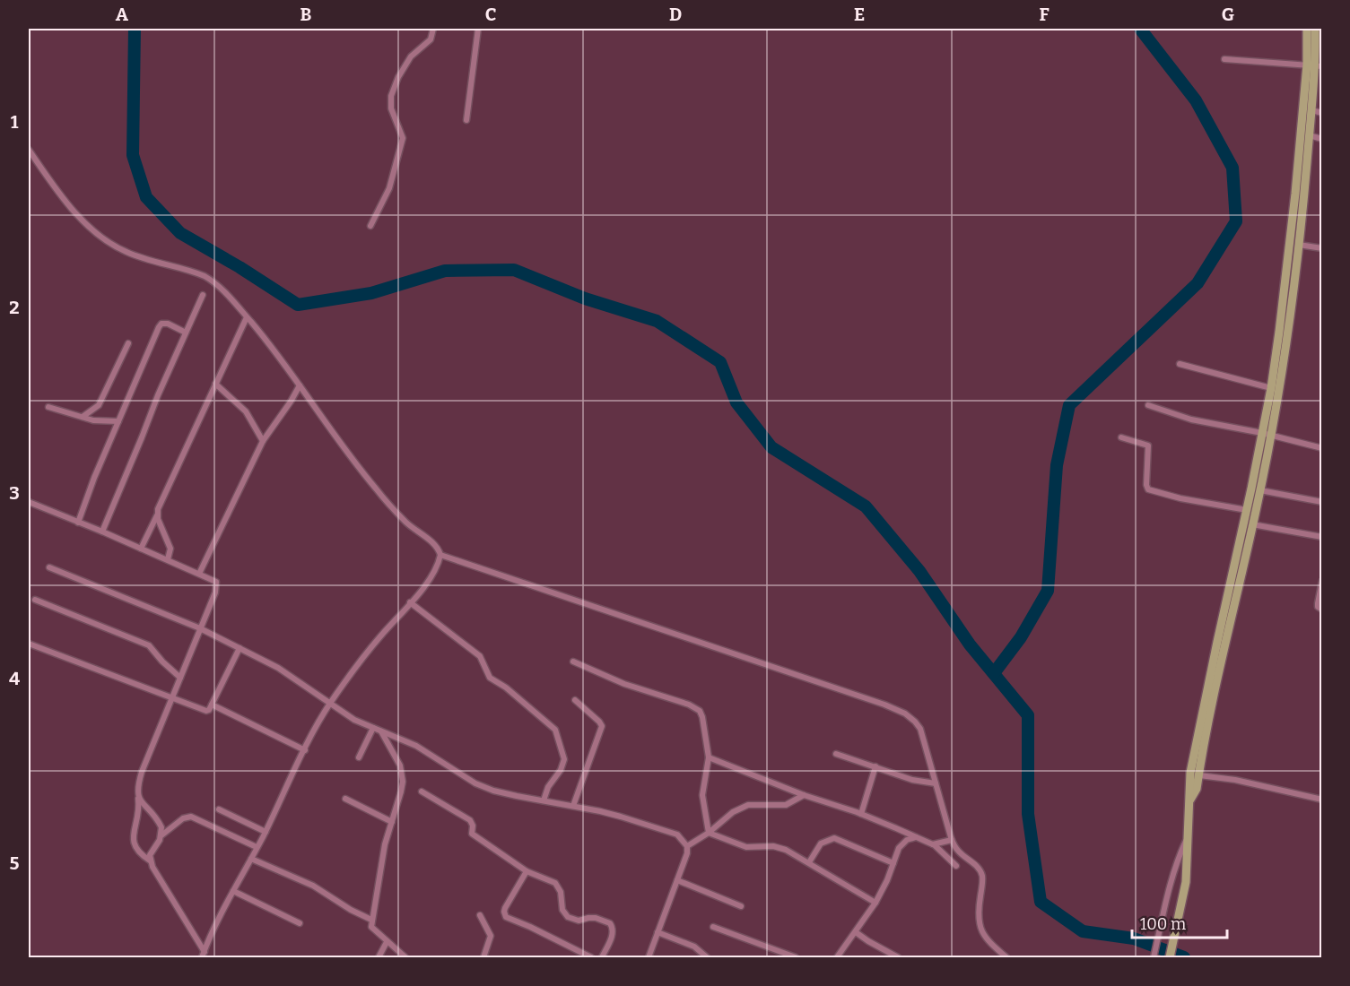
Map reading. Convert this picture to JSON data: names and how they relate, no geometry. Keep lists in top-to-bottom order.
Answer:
{
  "scale_bar": "100 m",
  "grid": {
    "columns": [
      "A",
      "B",
      "C",
      "D",
      "E",
      "F",
      "G"
    ],
    "rows": [
      "1",
      "2",
      "3",
      "4",
      "5"
    ]
  }
}
